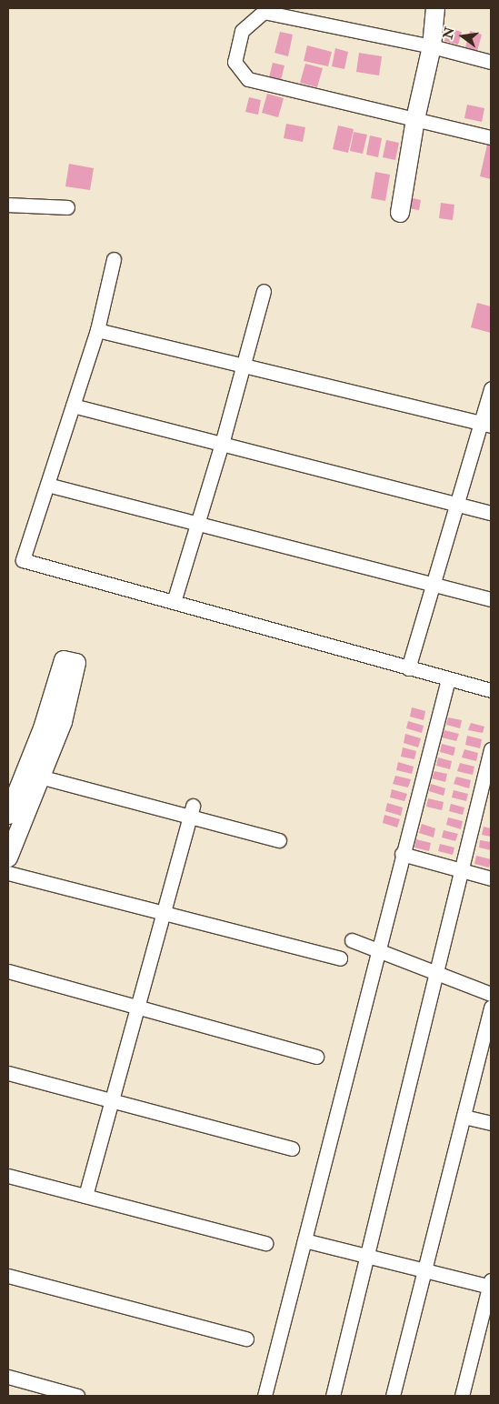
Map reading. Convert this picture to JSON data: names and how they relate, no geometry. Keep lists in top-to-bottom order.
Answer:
{
  "north": "left"
}
